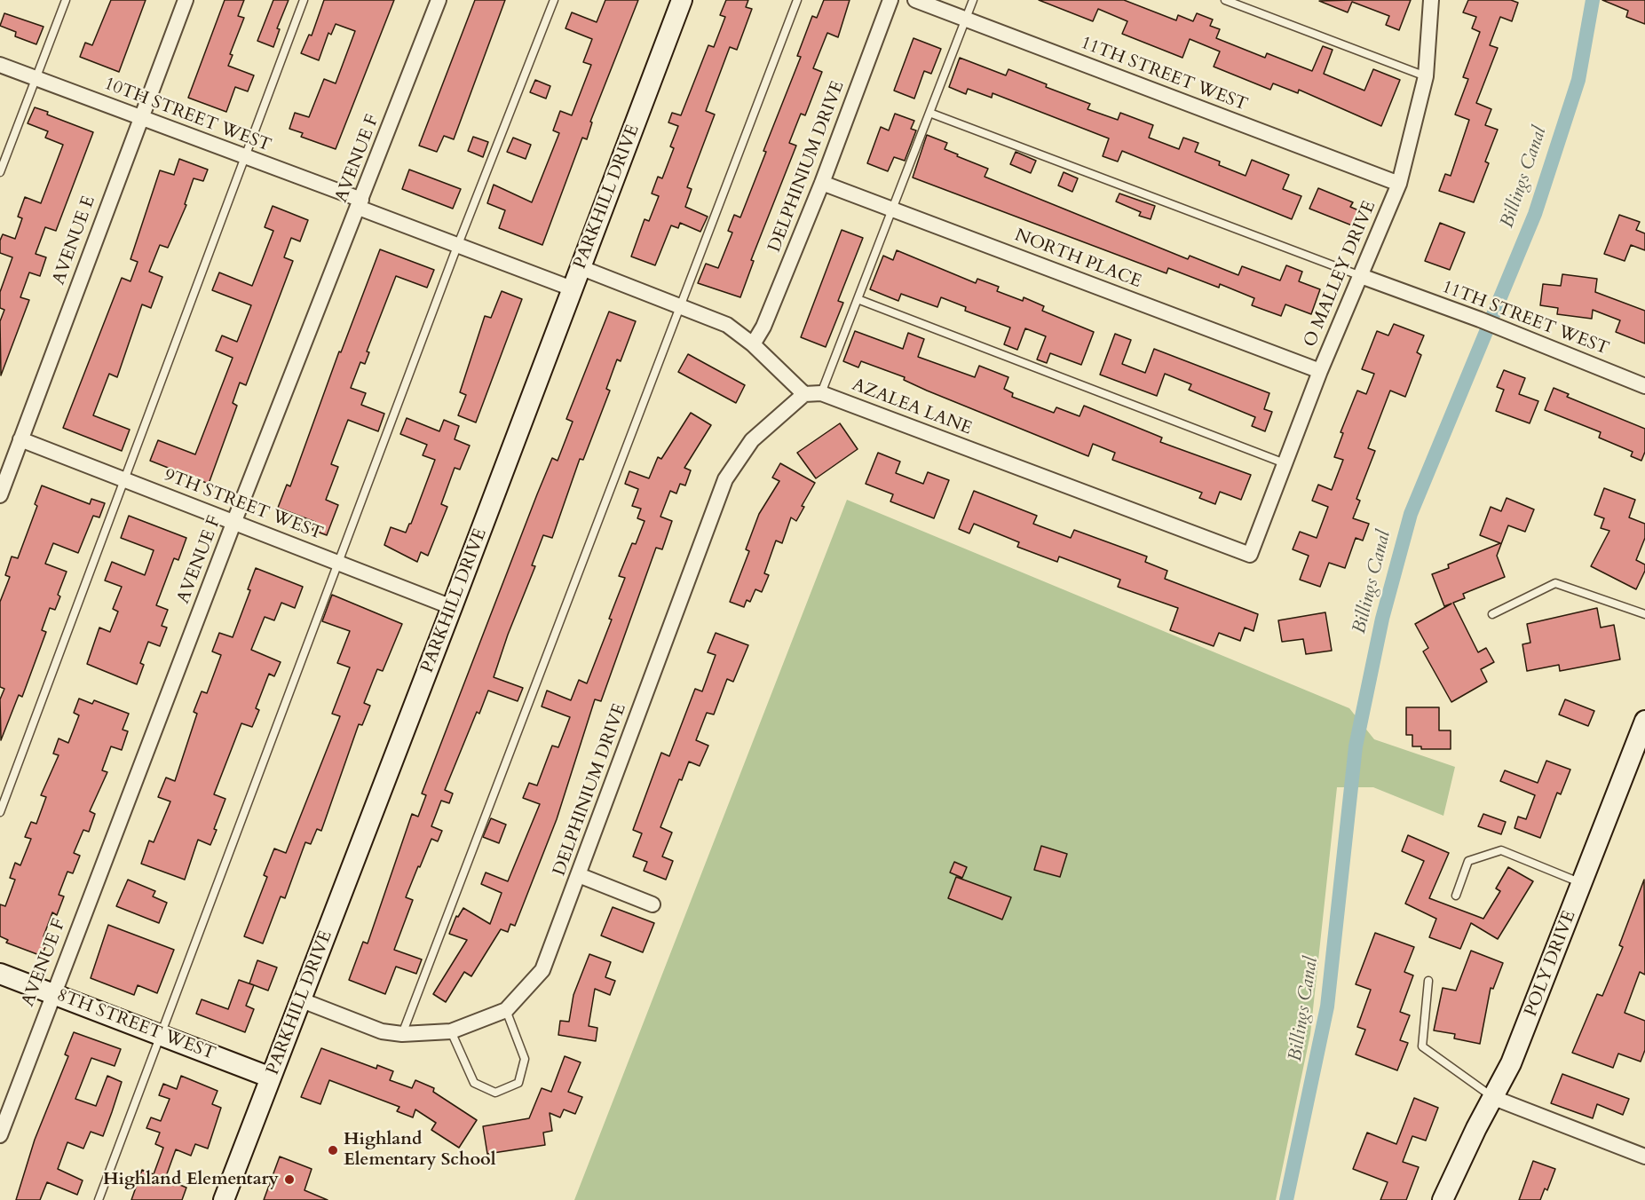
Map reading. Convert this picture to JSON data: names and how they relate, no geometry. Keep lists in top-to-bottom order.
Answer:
{
  "streets": {
    "street": [
      "11TH STREET WEST",
      "10TH STREET WEST",
      "AVENUE F",
      "DELPHINIUM DRIVE",
      "PARKHILL DRIVE",
      "AVENUE E",
      "NORTH PLACE",
      "O MALLEY DRIVE",
      "AZALEA LANE",
      "9TH STREET WEST",
      "POLY DRIVE",
      "8TH STREET WEST"
    ]
  },
  "crossings": [
    ["11TH STREET WEST", "O MALLEY DRIVE"],
    ["10TH STREET WEST", "AVENUE F"],
    ["10TH STREET WEST", "PARKHILL DRIVE"],
    ["10TH STREET WEST", "AVENUE E"],
    ["AVENUE F", "9TH STREET WEST"],
    ["AVENUE F", "8TH STREET WEST"],
    ["DELPHINIUM DRIVE", "PARKHILL DRIVE"],
    ["DELPHINIUM DRIVE", "NORTH PLACE"],
    ["DELPHINIUM DRIVE", "AZALEA LANE"],
    ["PARKHILL DRIVE", "9TH STREET WEST"],
    ["PARKHILL DRIVE", "8TH STREET WEST"],
    ["AVENUE E", "9TH STREET WEST"],
    ["NORTH PLACE", "O MALLEY DRIVE"],
    ["O MALLEY DRIVE", "AZALEA LANE"]
  ],
  "water": ["Billings Canal"],
  "places": ["Highland Elementary School", "Highland Elementary"]
}
